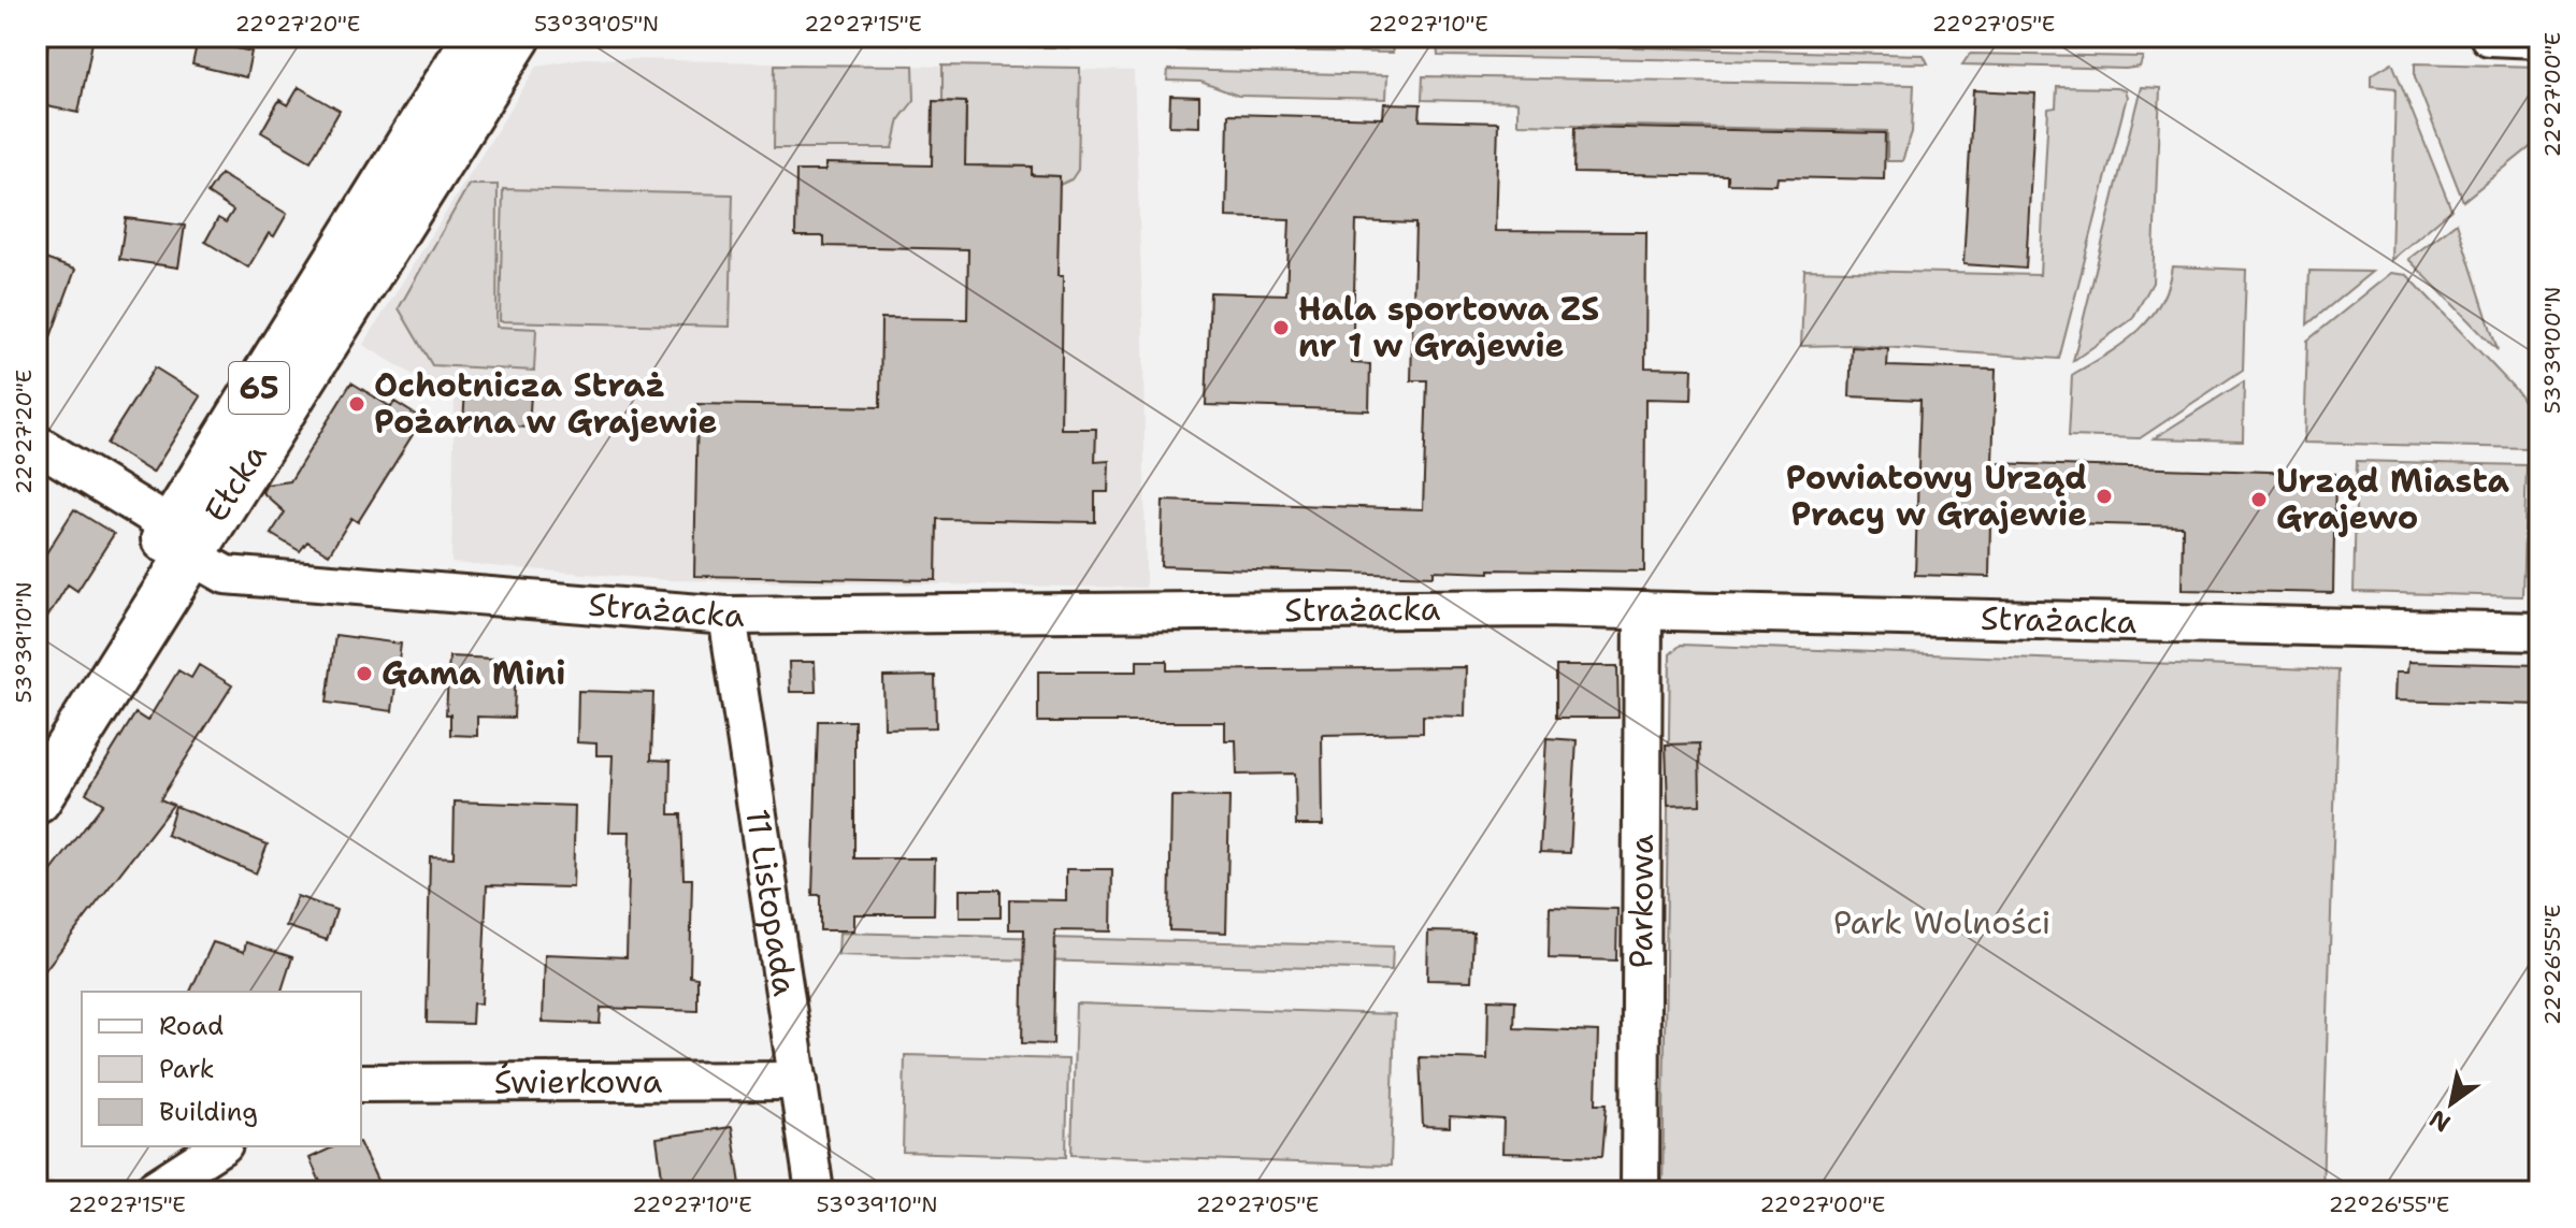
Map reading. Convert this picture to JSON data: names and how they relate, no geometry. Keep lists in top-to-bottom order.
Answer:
{
  "streets": {
    "main road": ["65", "Ełcka"],
    "street": [
      "Strażacka",
      "Parkowa",
      "11 Listopada",
      "Świerkowa"
    ]
  },
  "crossings": [
    ["Ełcka", "Strażacka"],
    ["Strażacka", "Parkowa"],
    ["Strażacka", "11 Listopada"],
    ["11 Listopada", "Świerkowa"]
  ],
  "parks": ["Park Wolności"],
  "places": [
    "Hala sportowa ZS nr 1 w Grajewie",
    "Ochotnicza Straż Pożarna w Grajewie",
    "Powiatowy Urząd Pracy w Grajewie",
    "Urząd Miasta Grajewo",
    "Gama Mini"
  ],
  "legend": ["Road", "Park", "Building"],
  "north": "bottom left",
  "coordinates": [
    "22°27'20\"E",
    "53°39'05\"N",
    "22°27'15\"E",
    "22°27'10\"E",
    "22°27'05\"E",
    "22°27'00\"E",
    "53°39'00\"N",
    "53°39'10\"N",
    "22°26'55\"E"
  ]
}
